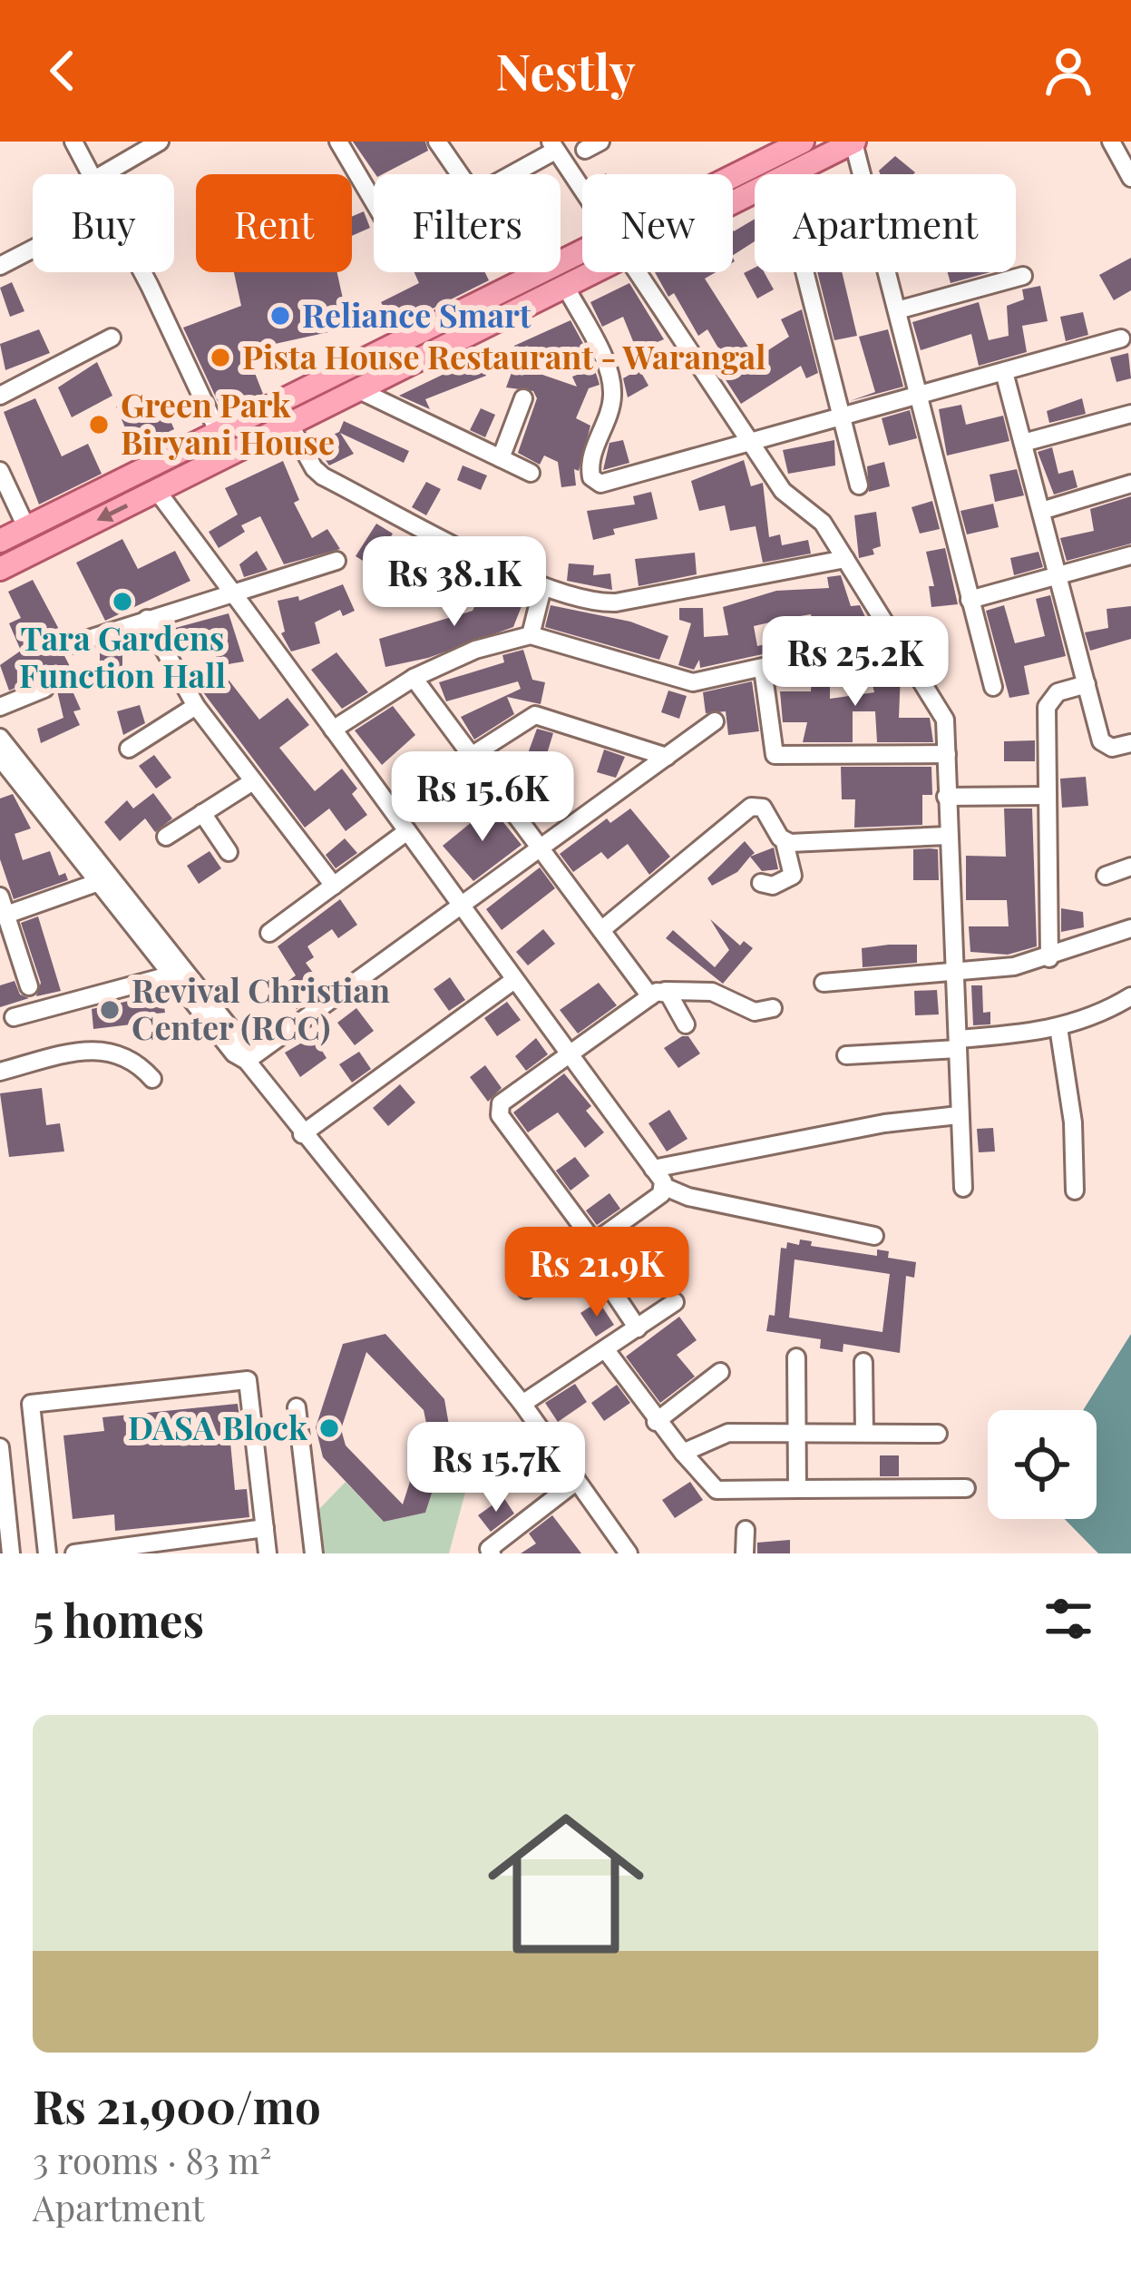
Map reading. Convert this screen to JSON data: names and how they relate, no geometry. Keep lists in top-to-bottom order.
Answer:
{
  "places": [
    "Reliance Smart",
    "Pista House Restaurant - Warangal",
    "Green Park Biryani House",
    "Tara Gardens Function Hall",
    "Revival Christian Center (RCC)",
    "DASA Block"
  ],
  "page": {
    "header": "Nestly",
    "chip": [
      "Buy",
      "Rent",
      "Filters",
      "New",
      "Apartment"
    ],
    "price": [
      "Rs 38.1K",
      "Rs 25.2K",
      "Rs 15.6K",
      "Rs 21.9K",
      "Rs 15.7K"
    ],
    "heading": "5 homes",
    "list": [
      {
        "name": "Rs 21,900/mo",
        "note": "3 rooms · 83 m² · Apartment"
      }
    ]
  }
}
